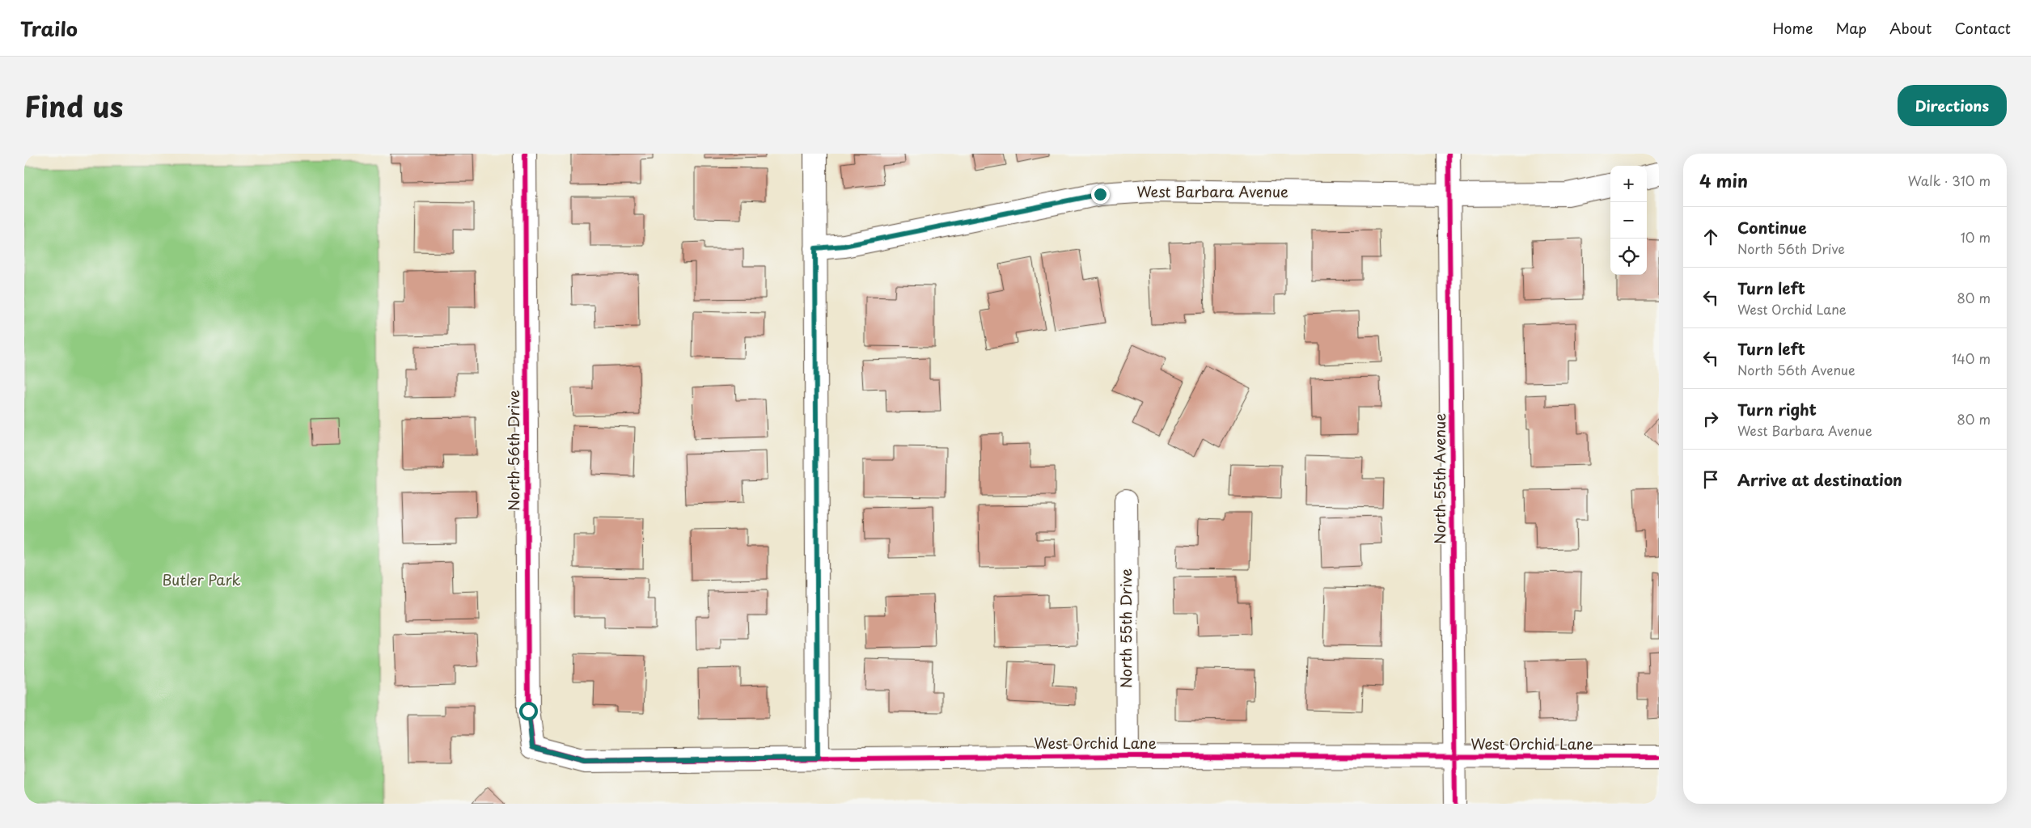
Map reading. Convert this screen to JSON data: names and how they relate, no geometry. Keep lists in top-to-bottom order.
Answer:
{
  "streets": {
    "street": [
      "West Barbara Avenue",
      "North 56th Drive",
      "North 55th Avenue",
      "North 55th Drive",
      "West Orchid Lane"
    ]
  },
  "crossings": [
    ["West Barbara Avenue", "North 55th Avenue"],
    ["North 56th Drive", "West Orchid Lane"],
    ["North 55th Avenue", "West Orchid Lane"],
    ["North 55th Drive", "West Orchid Lane"]
  ],
  "parks": ["Butler Park"],
  "page": {
    "header": "Trailo",
    "nav": [
      "Home",
      "Map",
      "About",
      "Contact"
    ],
    "title": "Find us",
    "buttons": "Directions",
    "heading": ["4 min", "Walk · 310 m"],
    "map_buttons": ["+", "−"],
    "list": [
      ["Continue", "North 56th Drive", "10 m"],
      ["Turn left", "West Orchid Lane", "80 m"],
      ["Turn left", "North 56th Avenue", "140 m"],
      ["Turn right", "West Barbara Avenue", "80 m"],
      "Arrive at destination"
    ]
  }
}
